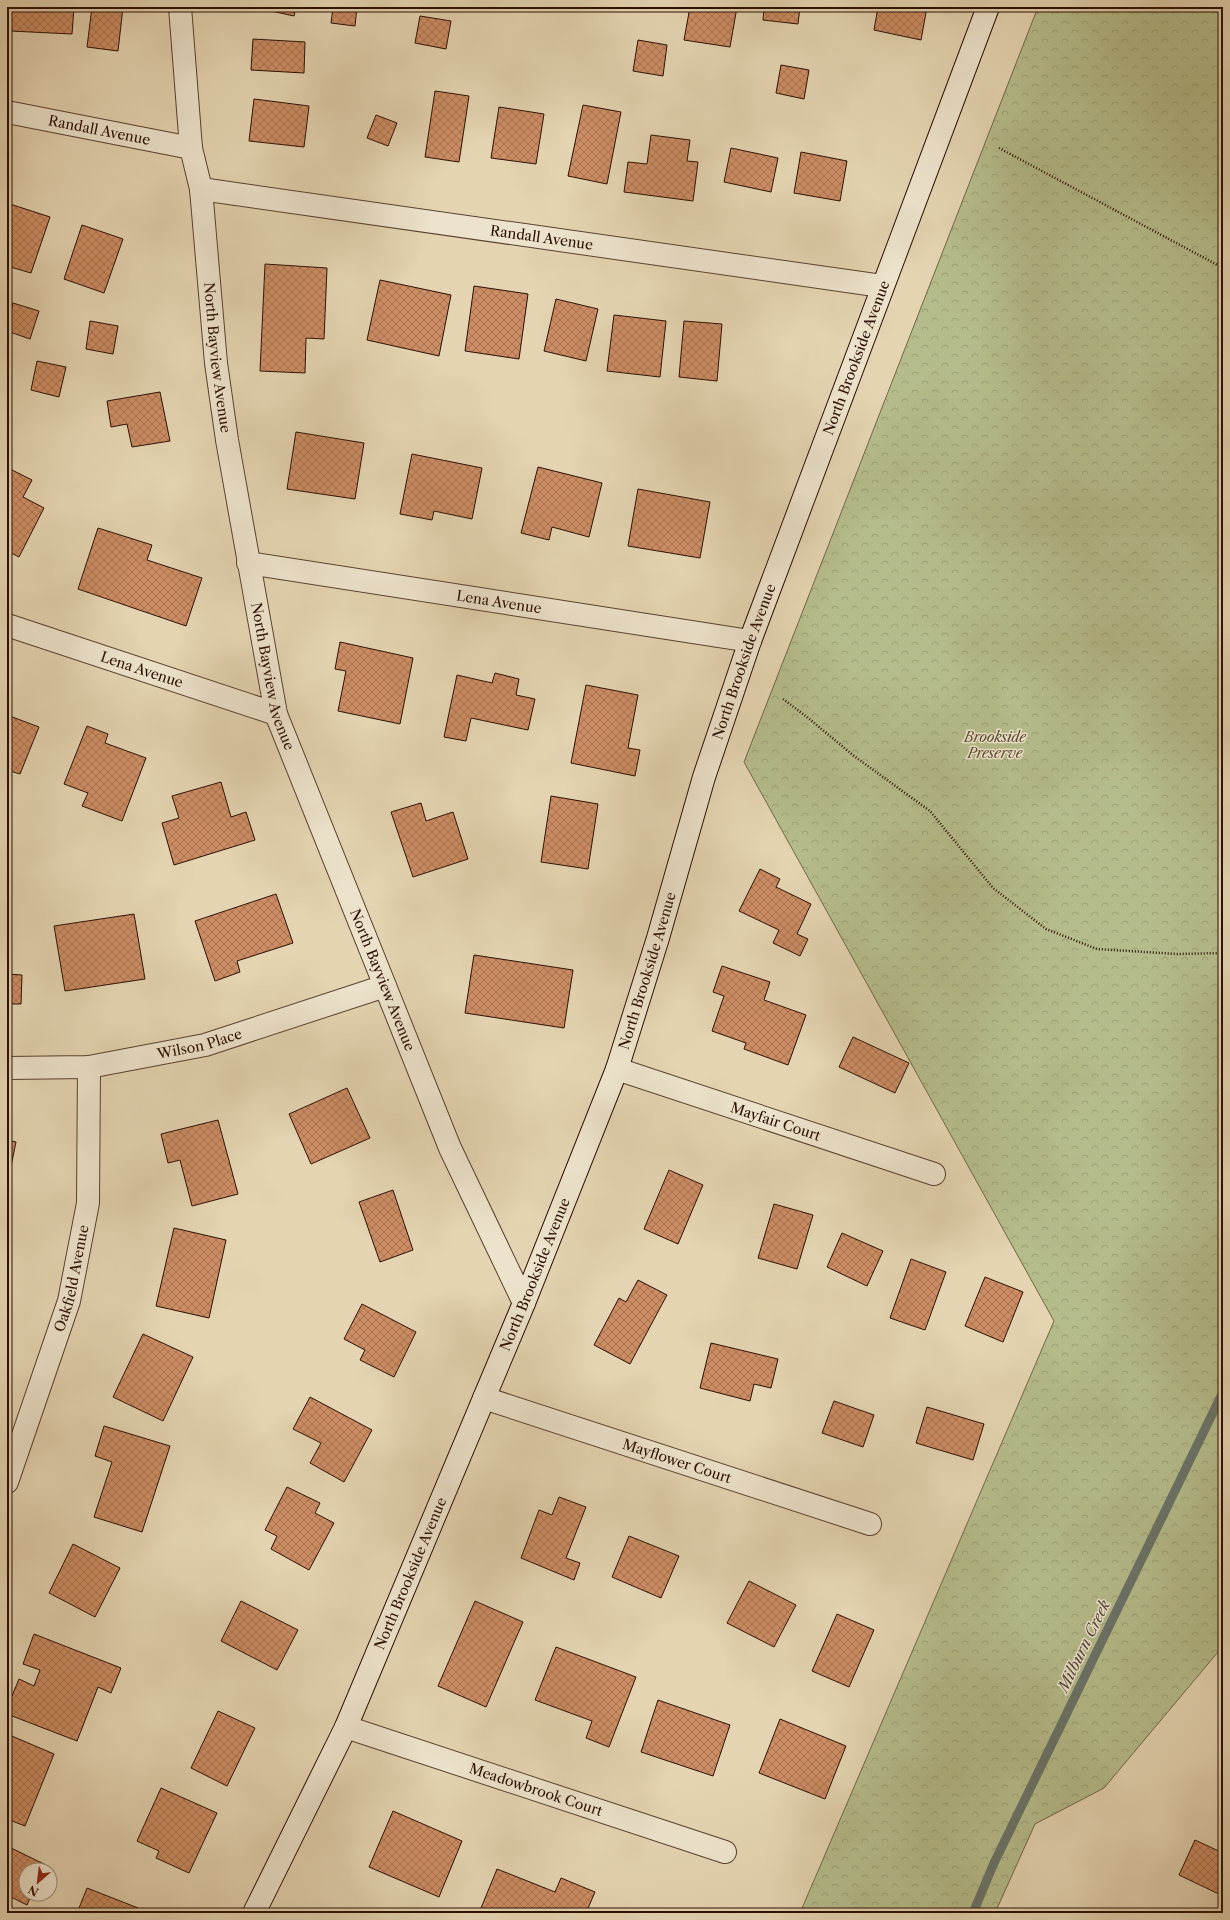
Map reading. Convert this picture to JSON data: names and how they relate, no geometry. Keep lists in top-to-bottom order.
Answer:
{
  "streets": {
    "street": [
      "Randall Avenue",
      "North Bayview Avenue",
      "North Brookside Avenue",
      "Lena Avenue",
      "Wilson Place",
      "Mayfair Court",
      "Oakfield Avenue",
      "Mayflower Court",
      "Meadowbrook Court"
    ]
  },
  "crossings": [
    ["Randall Avenue", "North Bayview Avenue"],
    ["Randall Avenue", "North Brookside Avenue"],
    ["North Bayview Avenue", "North Brookside Avenue"],
    ["North Bayview Avenue", "Lena Avenue"],
    ["North Bayview Avenue", "Wilson Place"],
    ["North Brookside Avenue", "Lena Avenue"],
    ["North Brookside Avenue", "Mayfair Court"],
    ["North Brookside Avenue", "Mayflower Court"],
    ["North Brookside Avenue", "Meadowbrook Court"],
    ["Wilson Place", "Oakfield Avenue"]
  ],
  "water": ["Milburn Creek"],
  "parks": ["Brookside Preserve"],
  "north": "bottom left"
}
